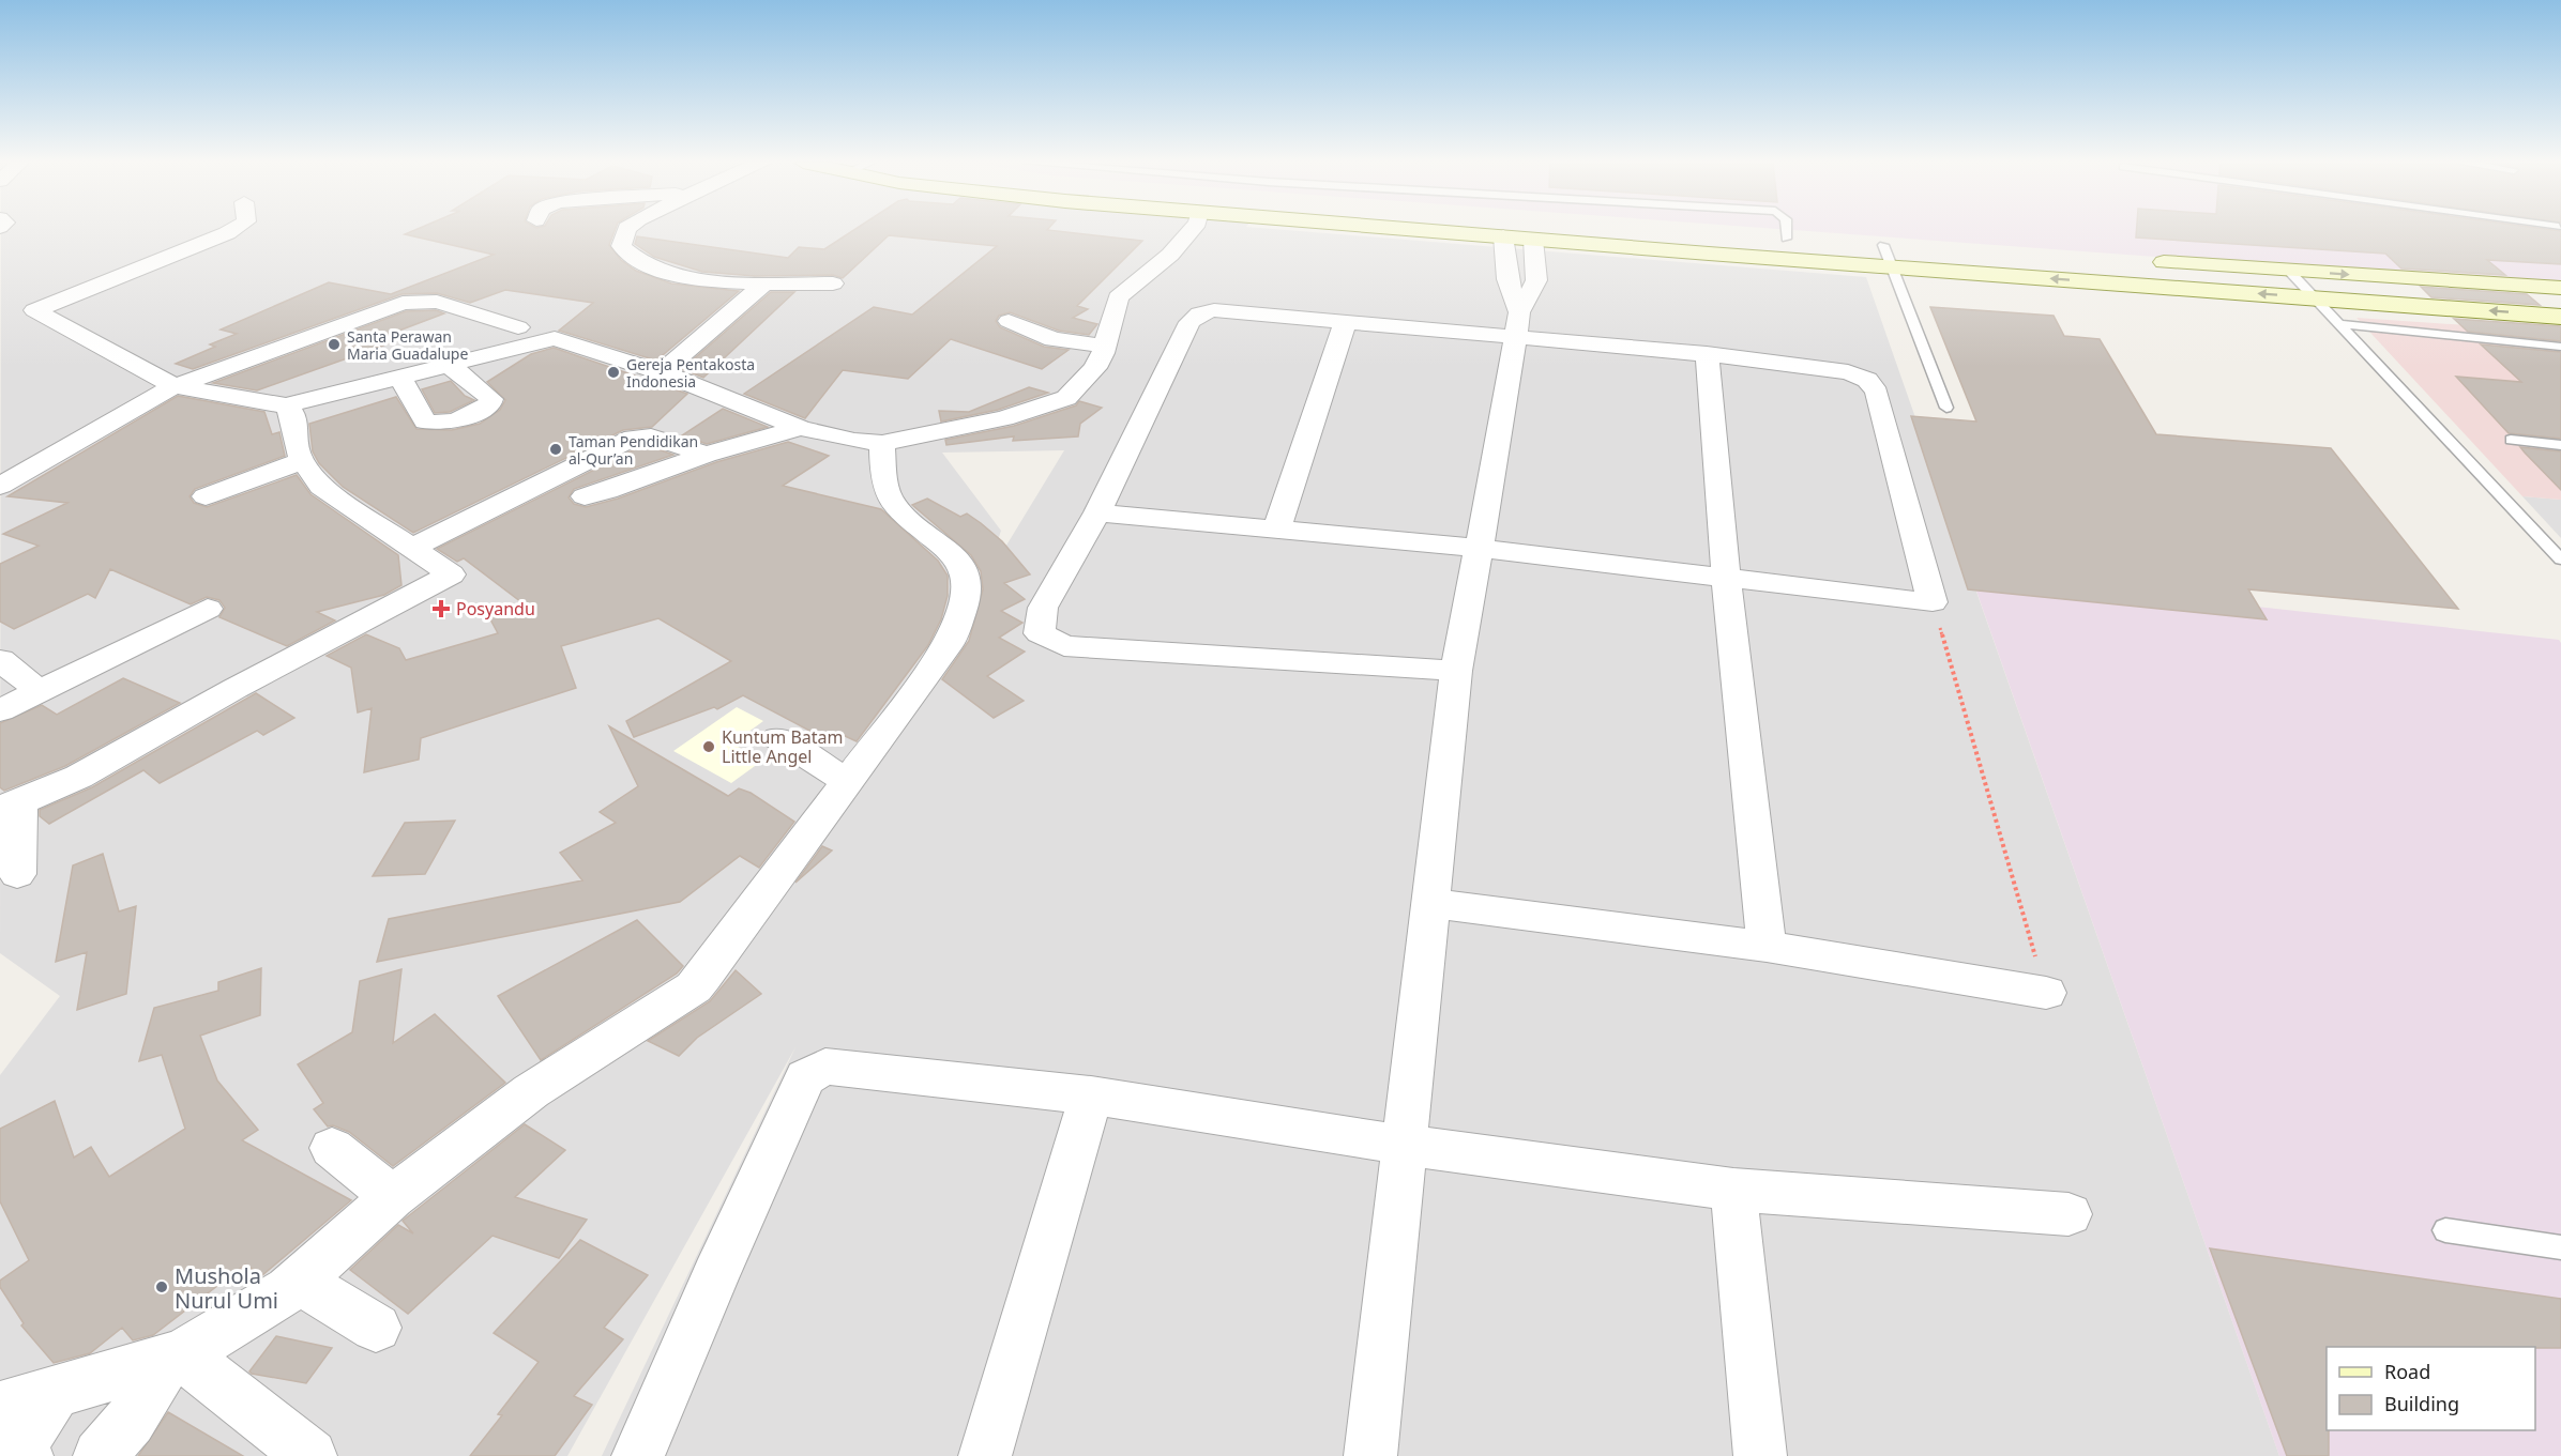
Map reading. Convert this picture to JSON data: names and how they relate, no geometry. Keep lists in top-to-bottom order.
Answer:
{
  "places": {
    "other": [
      "Santa Perawan Maria Guadalupe",
      "Gereja Pentakosta Indonesia",
      "Taman Pendidikan al-Qur’an",
      "Kuntum Batam Little Angel",
      "Mushola Nurul Umi"
    ],
    "health": ["Posyandu"]
  },
  "legend": ["Road", "Building"]
}
